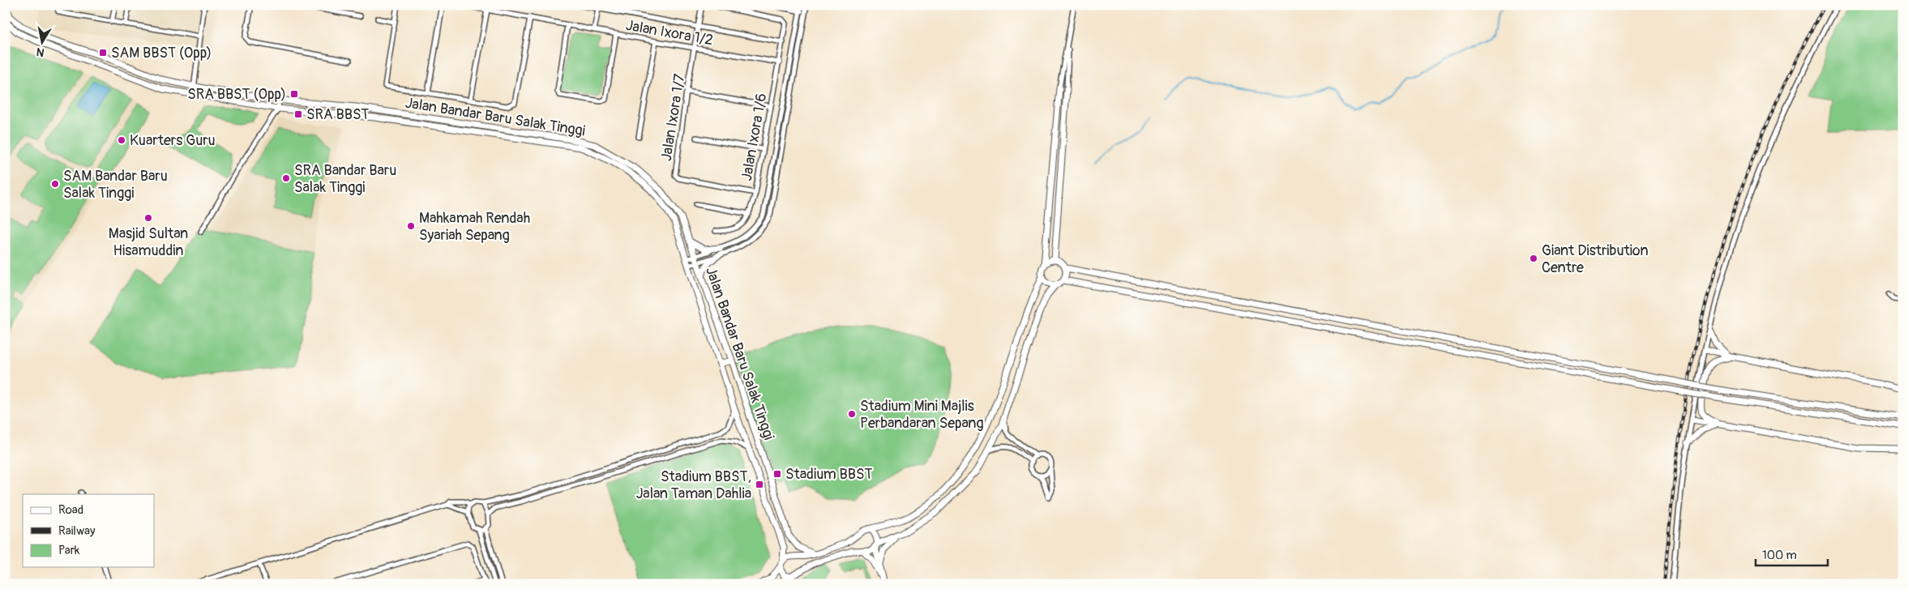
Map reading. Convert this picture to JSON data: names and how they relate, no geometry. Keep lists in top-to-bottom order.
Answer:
{
  "streets": {
    "street": [
      "Jalan Ixora 1/2",
      "Jalan Bandar Baru Salak Tinggi",
      "Jalan Ixora 1/7",
      "Jalan Ixora 1/6"
    ]
  },
  "crossings": [
    ["Jalan Ixora 1/2", "Jalan Ixora 1/7"],
    ["Jalan Ixora 1/2", "Jalan Ixora 1/6"],
    ["Jalan Ixora 1/7", "Jalan Ixora 1/6"]
  ],
  "places": {
    "transit": [
      "SAM BBST (Opp)",
      "SRA BBST (Opp)",
      "SRA BBST",
      "Stadium BBST",
      "Stadium BBST, Jalan Taman Dahlia"
    ],
    "other": [
      "Kuarters Guru",
      "SRA Bandar Baru Salak Tinggi",
      "SAM Bandar Baru Salak Tinggi",
      "Masjid Sultan Hisamuddin",
      "Mahkamah Rendah Syariah Sepang",
      "Giant Distribution Centre",
      "Stadium Mini Majlis Perbandaran Sepang"
    ]
  },
  "legend": ["Road", "Railway", "Park"],
  "scale_bar": "100 m",
  "north": "bottom"
}
